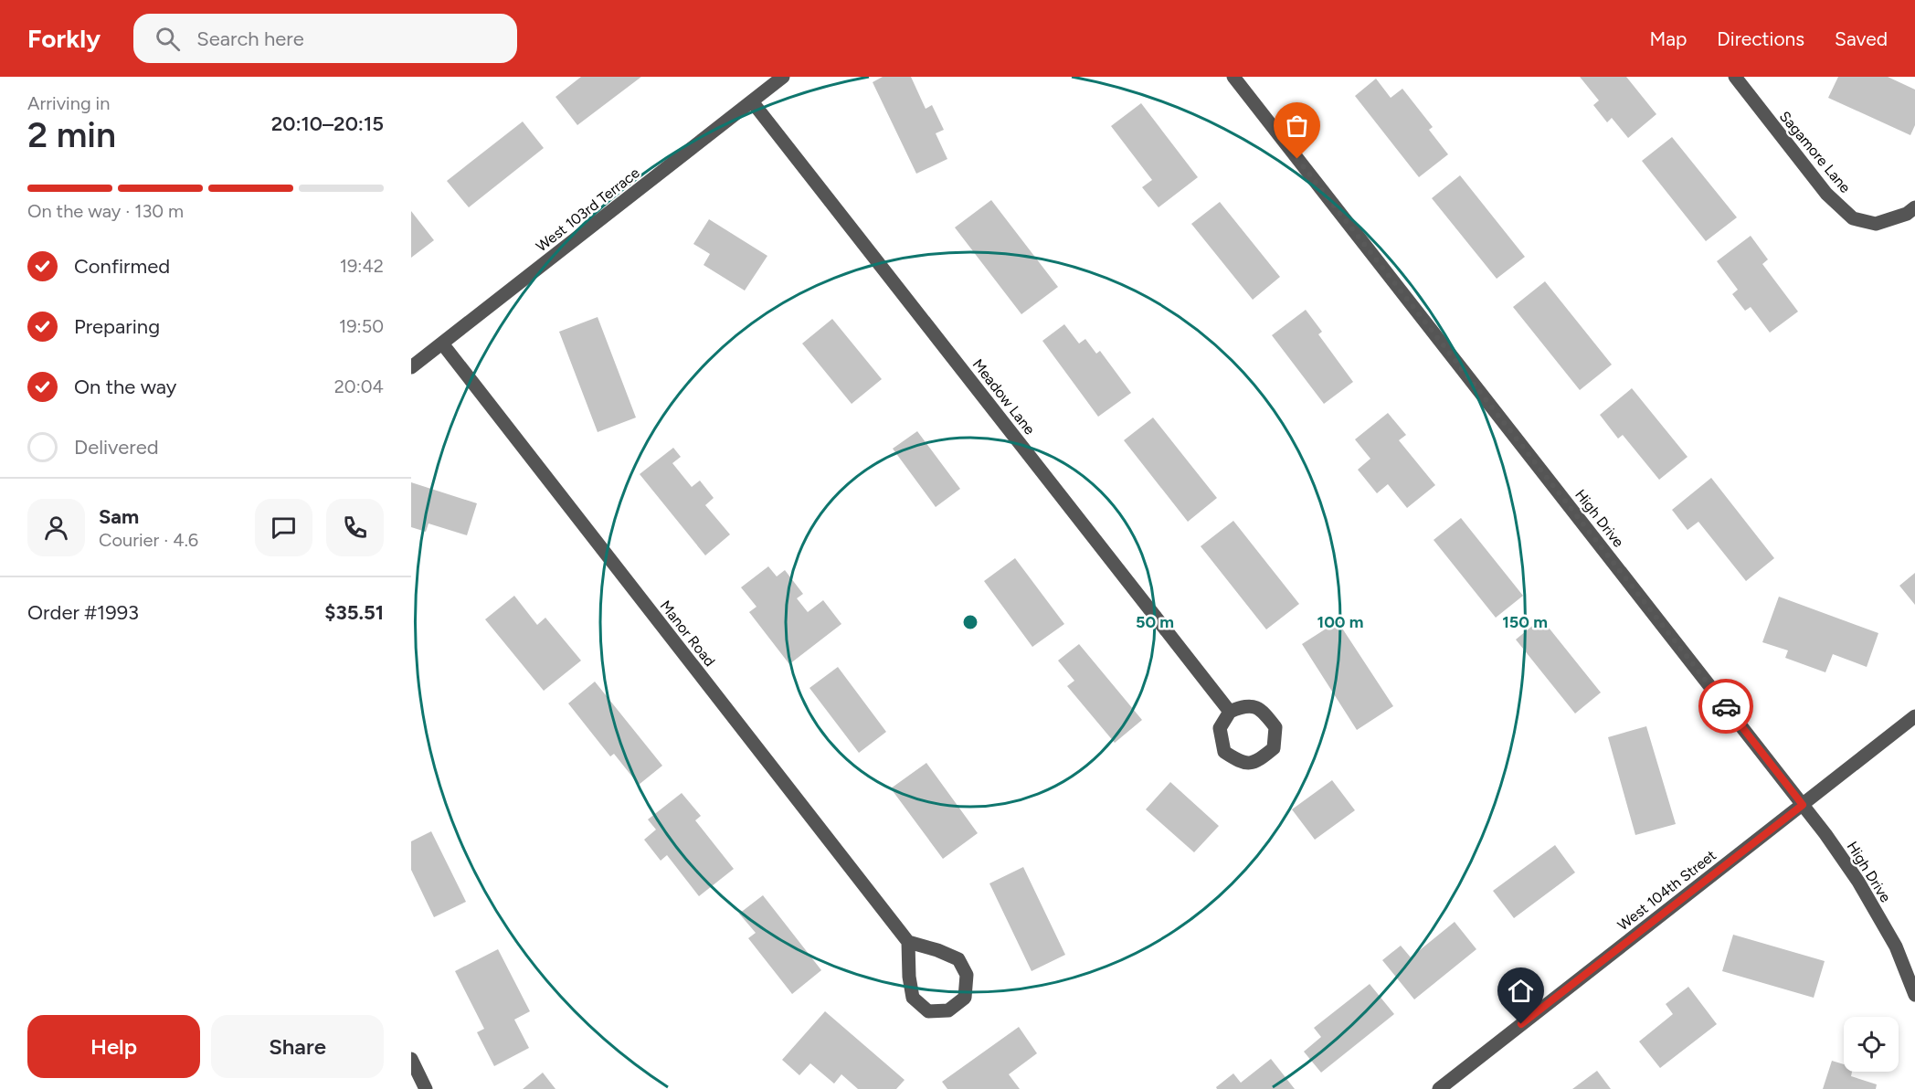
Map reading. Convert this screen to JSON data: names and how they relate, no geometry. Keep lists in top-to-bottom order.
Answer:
{
  "streets": {
    "street": [
      "Sagamore Lane",
      "West 103rd Terrace",
      "Meadow Lane",
      "High Drive",
      "Manor Road",
      "West 104th Street"
    ]
  },
  "crossings": [
    ["West 103rd Terrace", "Meadow Lane"],
    ["West 103rd Terrace", "Manor Road"],
    ["High Drive", "West 104th Street"]
  ],
  "page": {
    "header": "Forkly",
    "search": "Search here",
    "nav": ["Map", "Directions", "Saved"],
    "heading": ["2 min", "Arriving in", "20:10–20:15"],
    "panel": [
      "Sam",
      "Courier · 4.6",
      "Order #1993",
      "$35.51"
    ],
    "bar": "On the way · 130 m",
    "list": [
      ["Confirmed", "19:42"],
      ["Preparing", "19:50"],
      ["On the way", "20:04"],
      "Delivered"
    ],
    "buttons": ["Help", "Share"]
  },
  "rings": ["50 m", "100 m", "150 m"]
}
